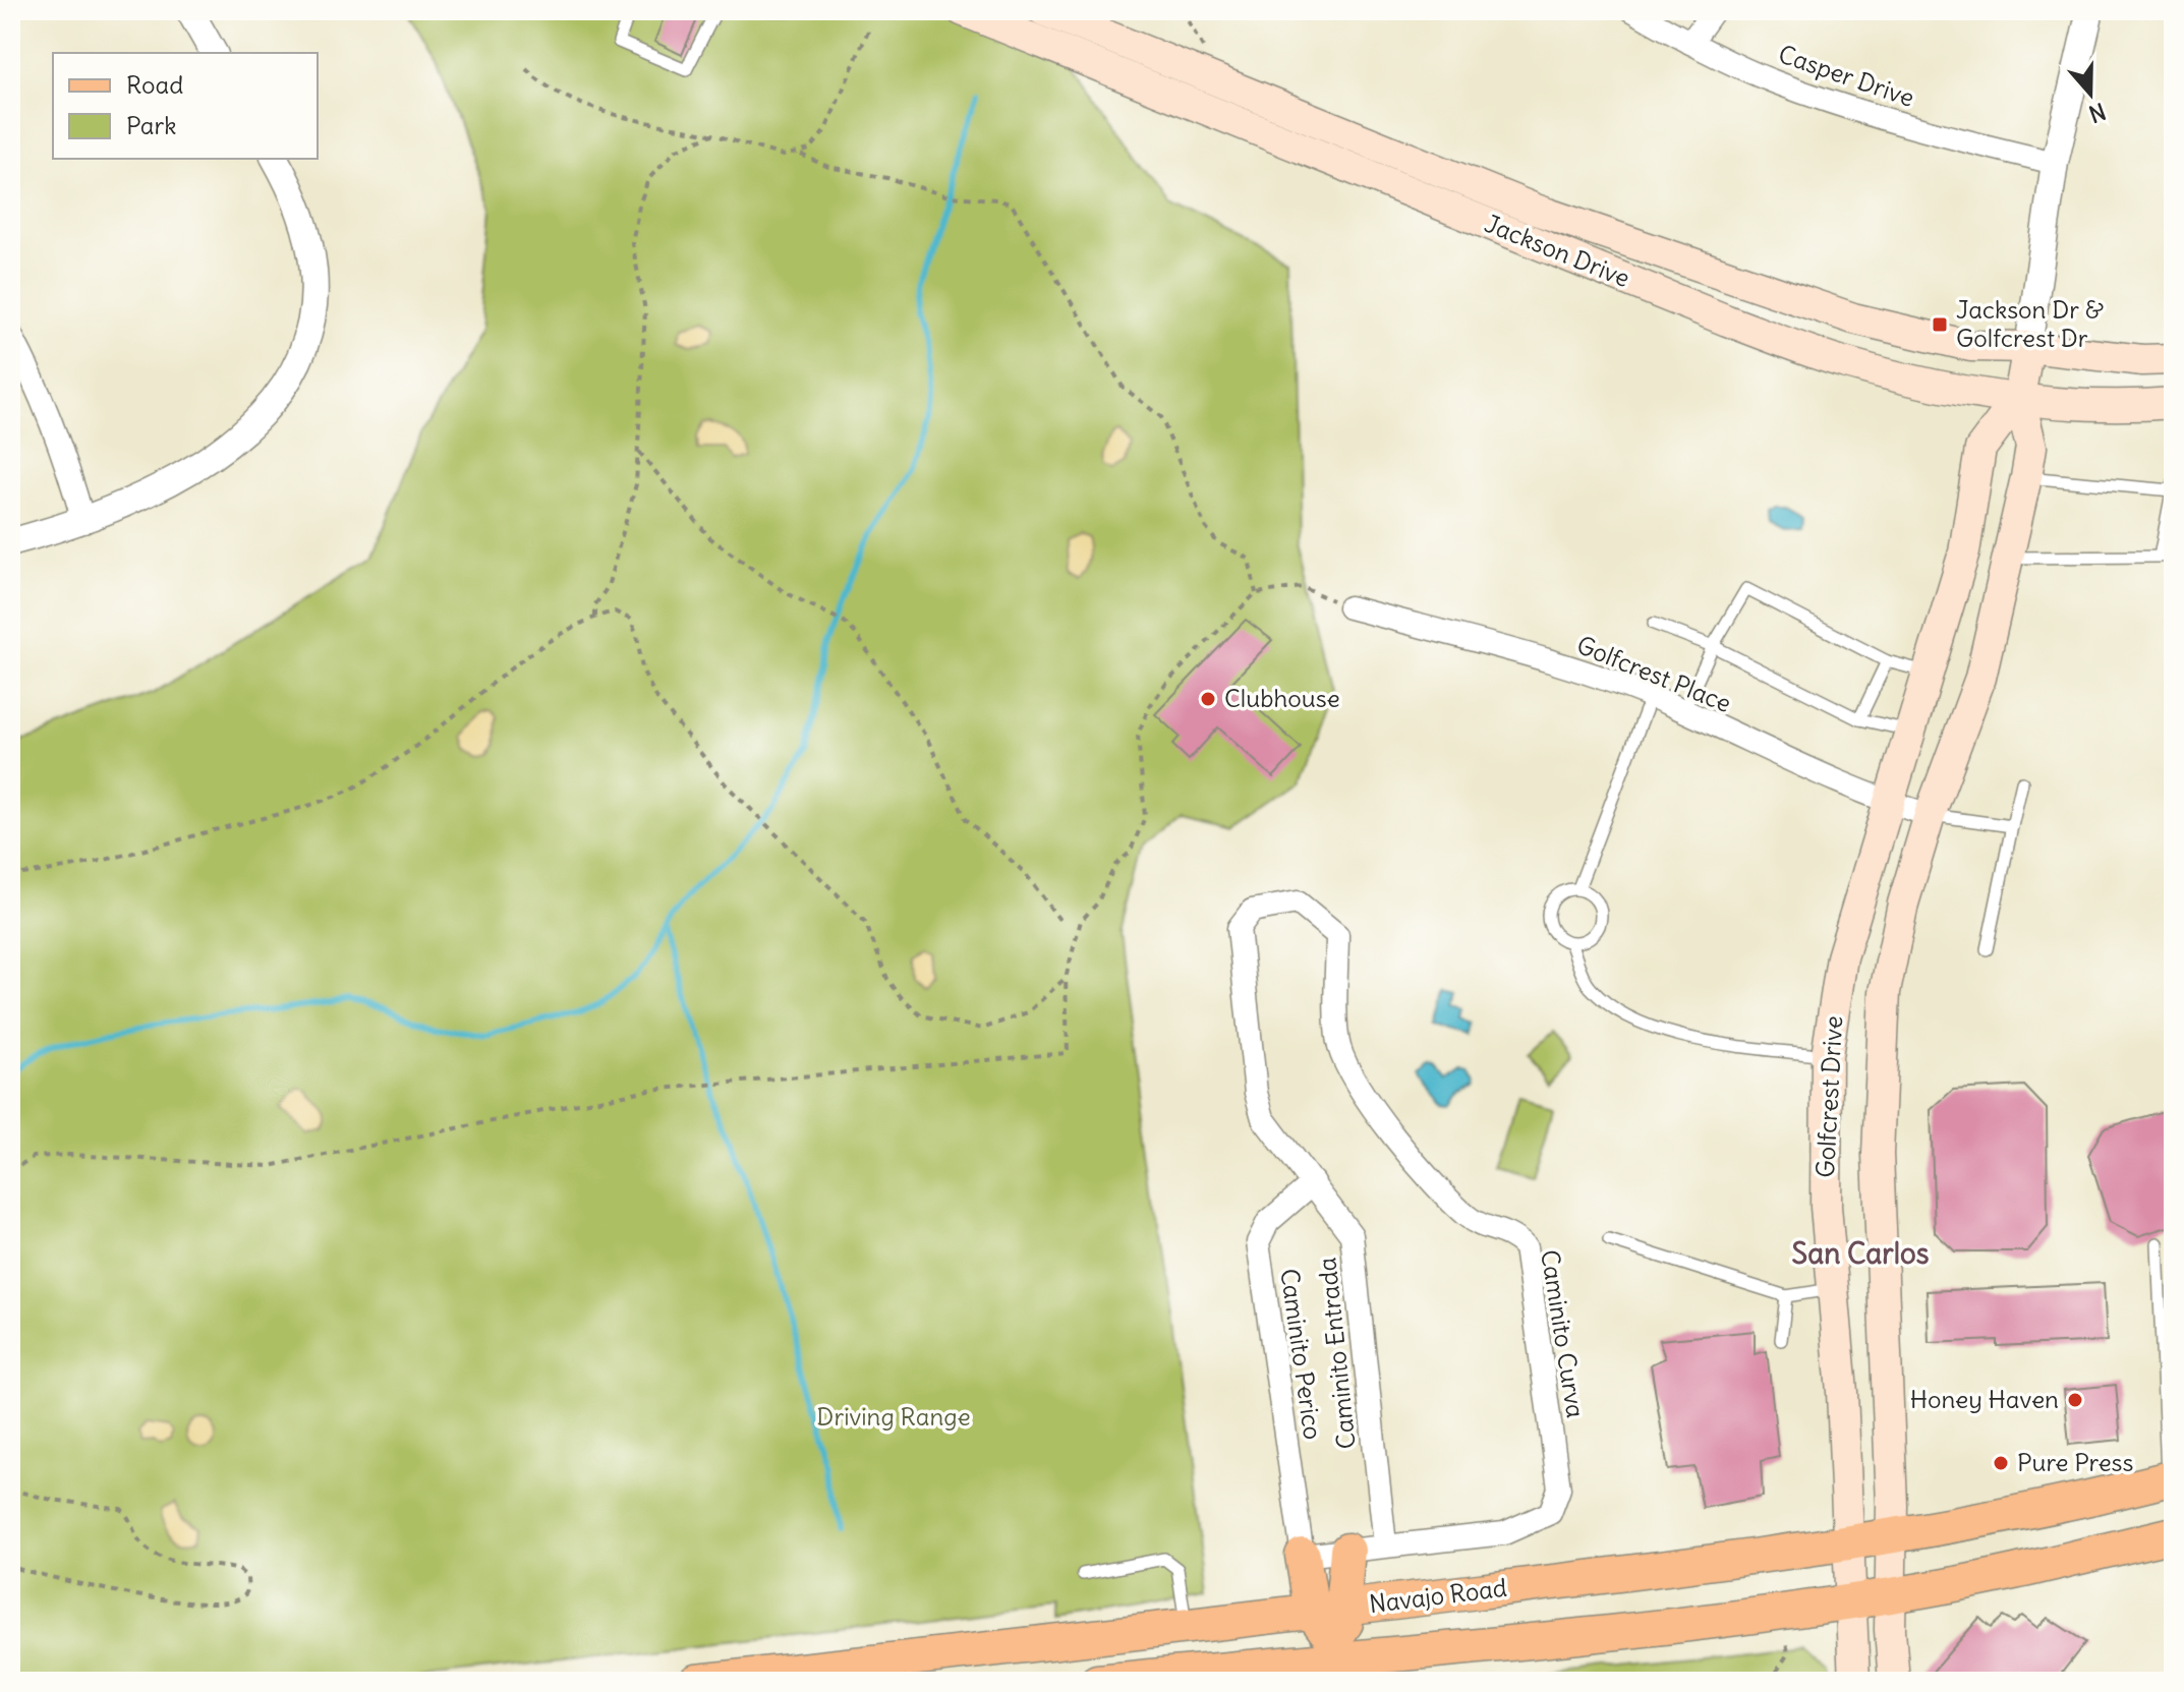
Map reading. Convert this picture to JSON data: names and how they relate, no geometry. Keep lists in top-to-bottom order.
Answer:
{
  "streets": {
    "main road": ["Jackson Drive", "Golfcrest Drive", "Navajo Road"],
    "street": [
      "Casper Drive",
      "Golfcrest Place",
      "Caminito Curva",
      "Caminito Entrada",
      "Caminito Perico"
    ]
  },
  "crossings": [
    ["Casper Drive", "Golfcrest Drive"],
    ["Jackson Drive", "Golfcrest Drive"],
    ["Golfcrest Place", "Golfcrest Drive"],
    ["Golfcrest Drive", "Navajo Road"],
    ["Caminito Curva", "Caminito Entrada"],
    ["Caminito Entrada", "Caminito Perico"]
  ],
  "districts": ["San Carlos"],
  "parks": ["Driving Range"],
  "places": {
    "transit": ["Jackson Dr & Golfcrest Dr"],
    "other": ["Clubhouse", "Honey Haven", "Pure Press"]
  },
  "legend": ["Road", "Park"],
  "north": "bottom"
}
